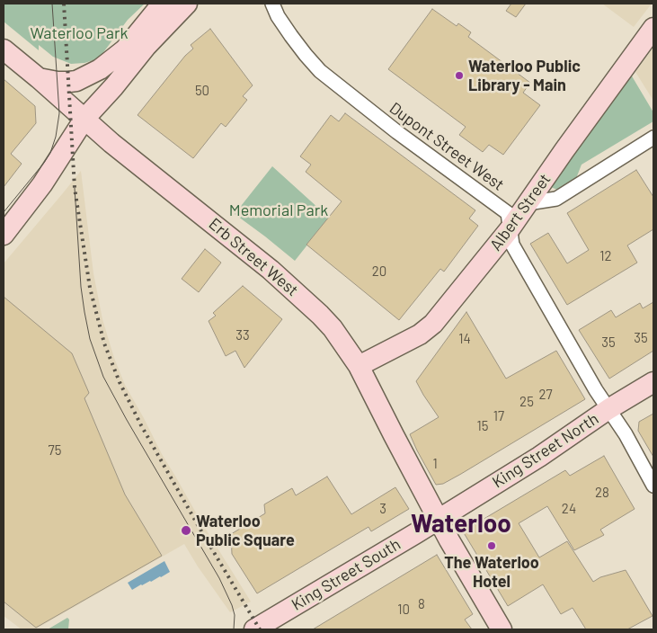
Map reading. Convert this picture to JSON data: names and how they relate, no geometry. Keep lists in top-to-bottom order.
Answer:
{
  "streets": {
    "main road": [
      "Albert Street",
      "Erb Street West",
      "King Street North",
      "King Street South"
    ],
    "street": ["Dupont Street West"]
  },
  "crossings": [
    ["Dupont Street West", "Albert Street"],
    ["Dupont Street West", "King Street North"],
    ["Albert Street", "Erb Street West"],
    ["Erb Street West", "King Street North"],
    ["Erb Street West", "King Street South"],
    ["King Street North", "King Street South"]
  ],
  "districts": ["Waterloo"],
  "parks": ["Waterloo Park", "Memorial Park"],
  "places": ["Waterloo Public Library - Main", "Waterloo Public Square", "The Waterloo Hotel"],
  "house_numbers": [
    "50",
    "12",
    "20",
    "33",
    "35",
    "14",
    "35",
    "27",
    "25",
    "17",
    "15",
    "75",
    "1",
    "28",
    "3",
    "24",
    "8",
    "10"
  ]
}
